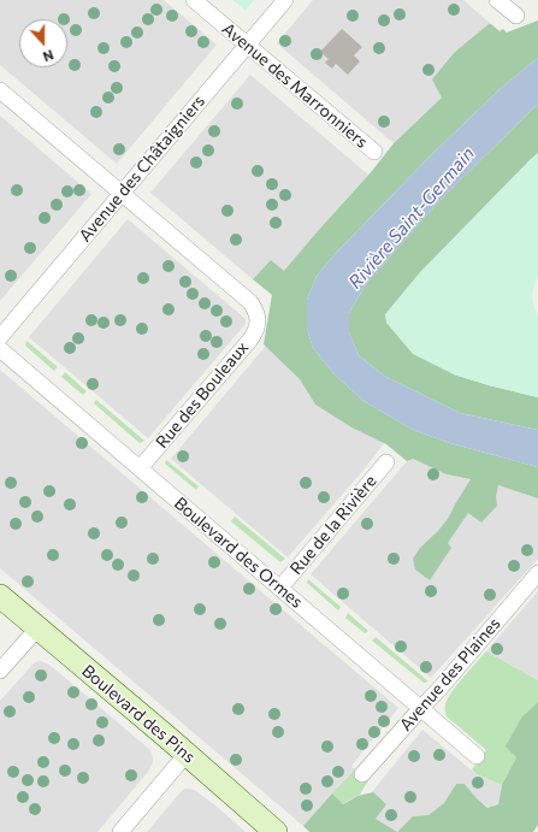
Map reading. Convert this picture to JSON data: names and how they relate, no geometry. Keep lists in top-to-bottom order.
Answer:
{
  "streets": {
    "street": [
      "Avenue des Marronniers",
      "Avenue des Châtaigniers",
      "Rue des Bouleaux",
      "Rue de la Rivière",
      "Boulevard des Ormes",
      "Avenue des Plaines",
      "Boulevard des Pins"
    ]
  },
  "crossings": [
    ["Avenue des Marronniers", "Avenue des Châtaigniers"],
    ["Avenue des Châtaigniers", "Rue des Bouleaux"],
    ["Rue des Bouleaux", "Boulevard des Ormes"],
    ["Rue de la Rivière", "Boulevard des Ormes"],
    ["Boulevard des Ormes", "Avenue des Plaines"]
  ],
  "water": ["Rivière Saint-Germain"],
  "north": "bottom"
}
